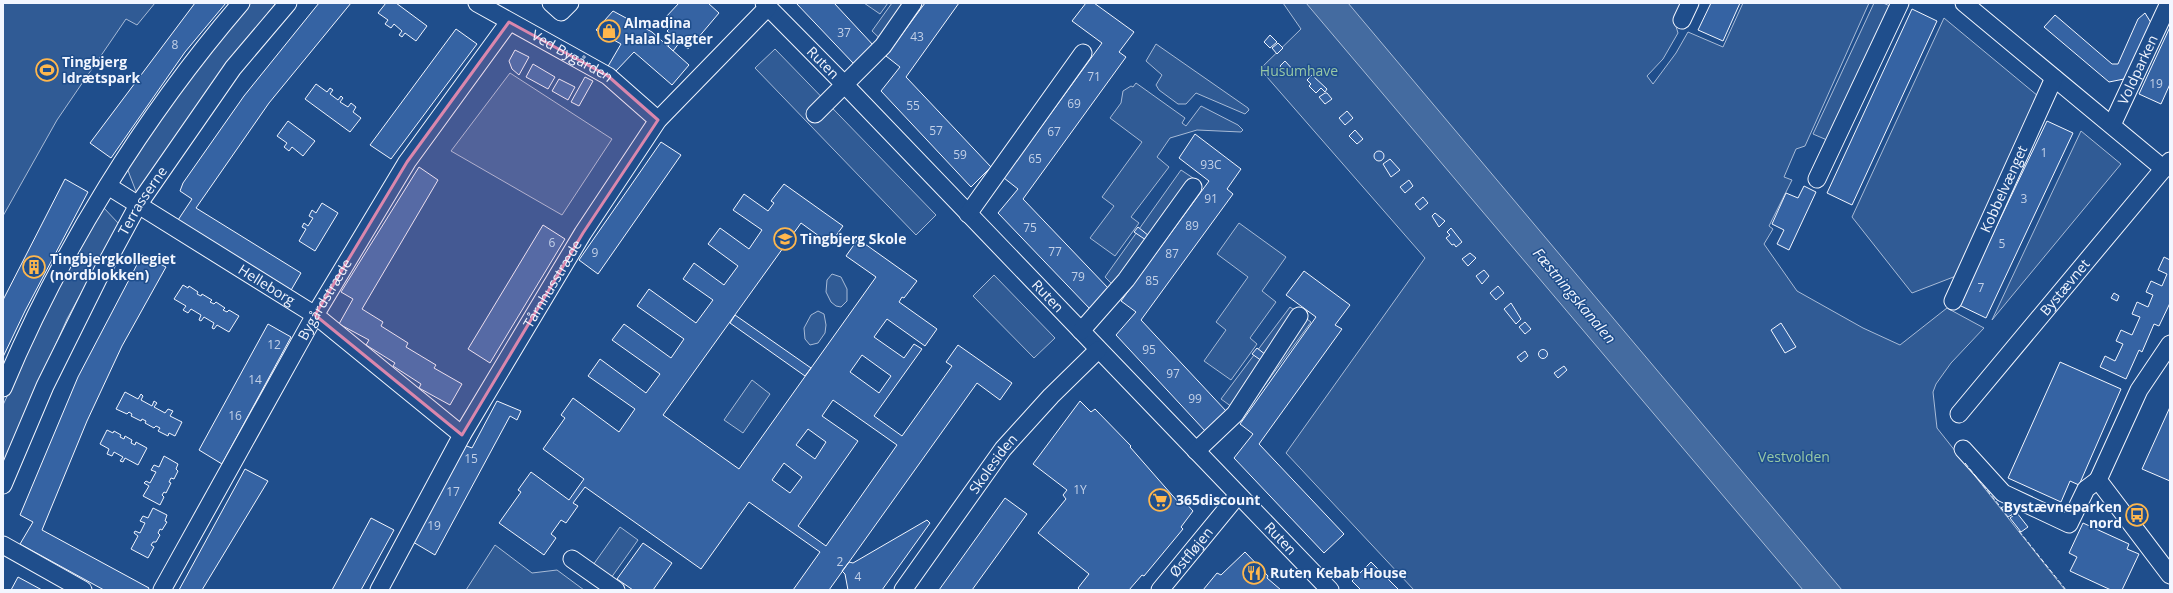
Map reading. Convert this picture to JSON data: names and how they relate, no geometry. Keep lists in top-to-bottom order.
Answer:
{
  "streets": {
    "street": [
      "Ved Bygården",
      "Ruten",
      "Voldparken",
      "Kobbelvænget",
      "Terrasserne",
      "Tårnhusstræde",
      "Helleborg",
      "Bystævnet",
      "Bygårdstræde",
      "Skolesiden",
      "Østfløjen"
    ]
  },
  "crossings": [
    ["Ved Bygården", "Tårnhusstræde"],
    ["Ved Bygården", "Bygårdstræde"],
    ["Ruten", "Tårnhusstræde"],
    ["Ruten", "Skolesiden"],
    ["Ruten", "Østfløjen"],
    ["Terrasserne", "Helleborg"],
    ["Tårnhusstræde", "Helleborg"],
    ["Helleborg", "Bygårdstræde"]
  ],
  "water": ["Fæstningskanalen"],
  "parks": ["Husumhave", "Vestvolden"],
  "places": {
    "shop": ["Almadina Halal Slagter"],
    "sports": ["Tingbjerg Idrætspark"],
    "school or university": ["Tingbjerg Skole"],
    "building": ["Tingbjergkollegiet (nordblokken)"],
    "supermarket": ["365discount"],
    "bus stop": ["Bystævneparken nord"],
    "restaurant": ["Ruten Kebab House"]
  },
  "house_numbers": [
    "37",
    "43",
    "8",
    "71",
    "19",
    "69",
    "55",
    "57",
    "67",
    "1",
    "59",
    "65",
    "93C",
    "91",
    "3",
    "89",
    "75",
    "6",
    "5",
    "77",
    "9",
    "87",
    "79",
    "85",
    "7",
    "12",
    "95",
    "97",
    "14",
    "99",
    "16",
    "15",
    "1Y",
    "17",
    "19",
    "2",
    "4"
  ]
}
